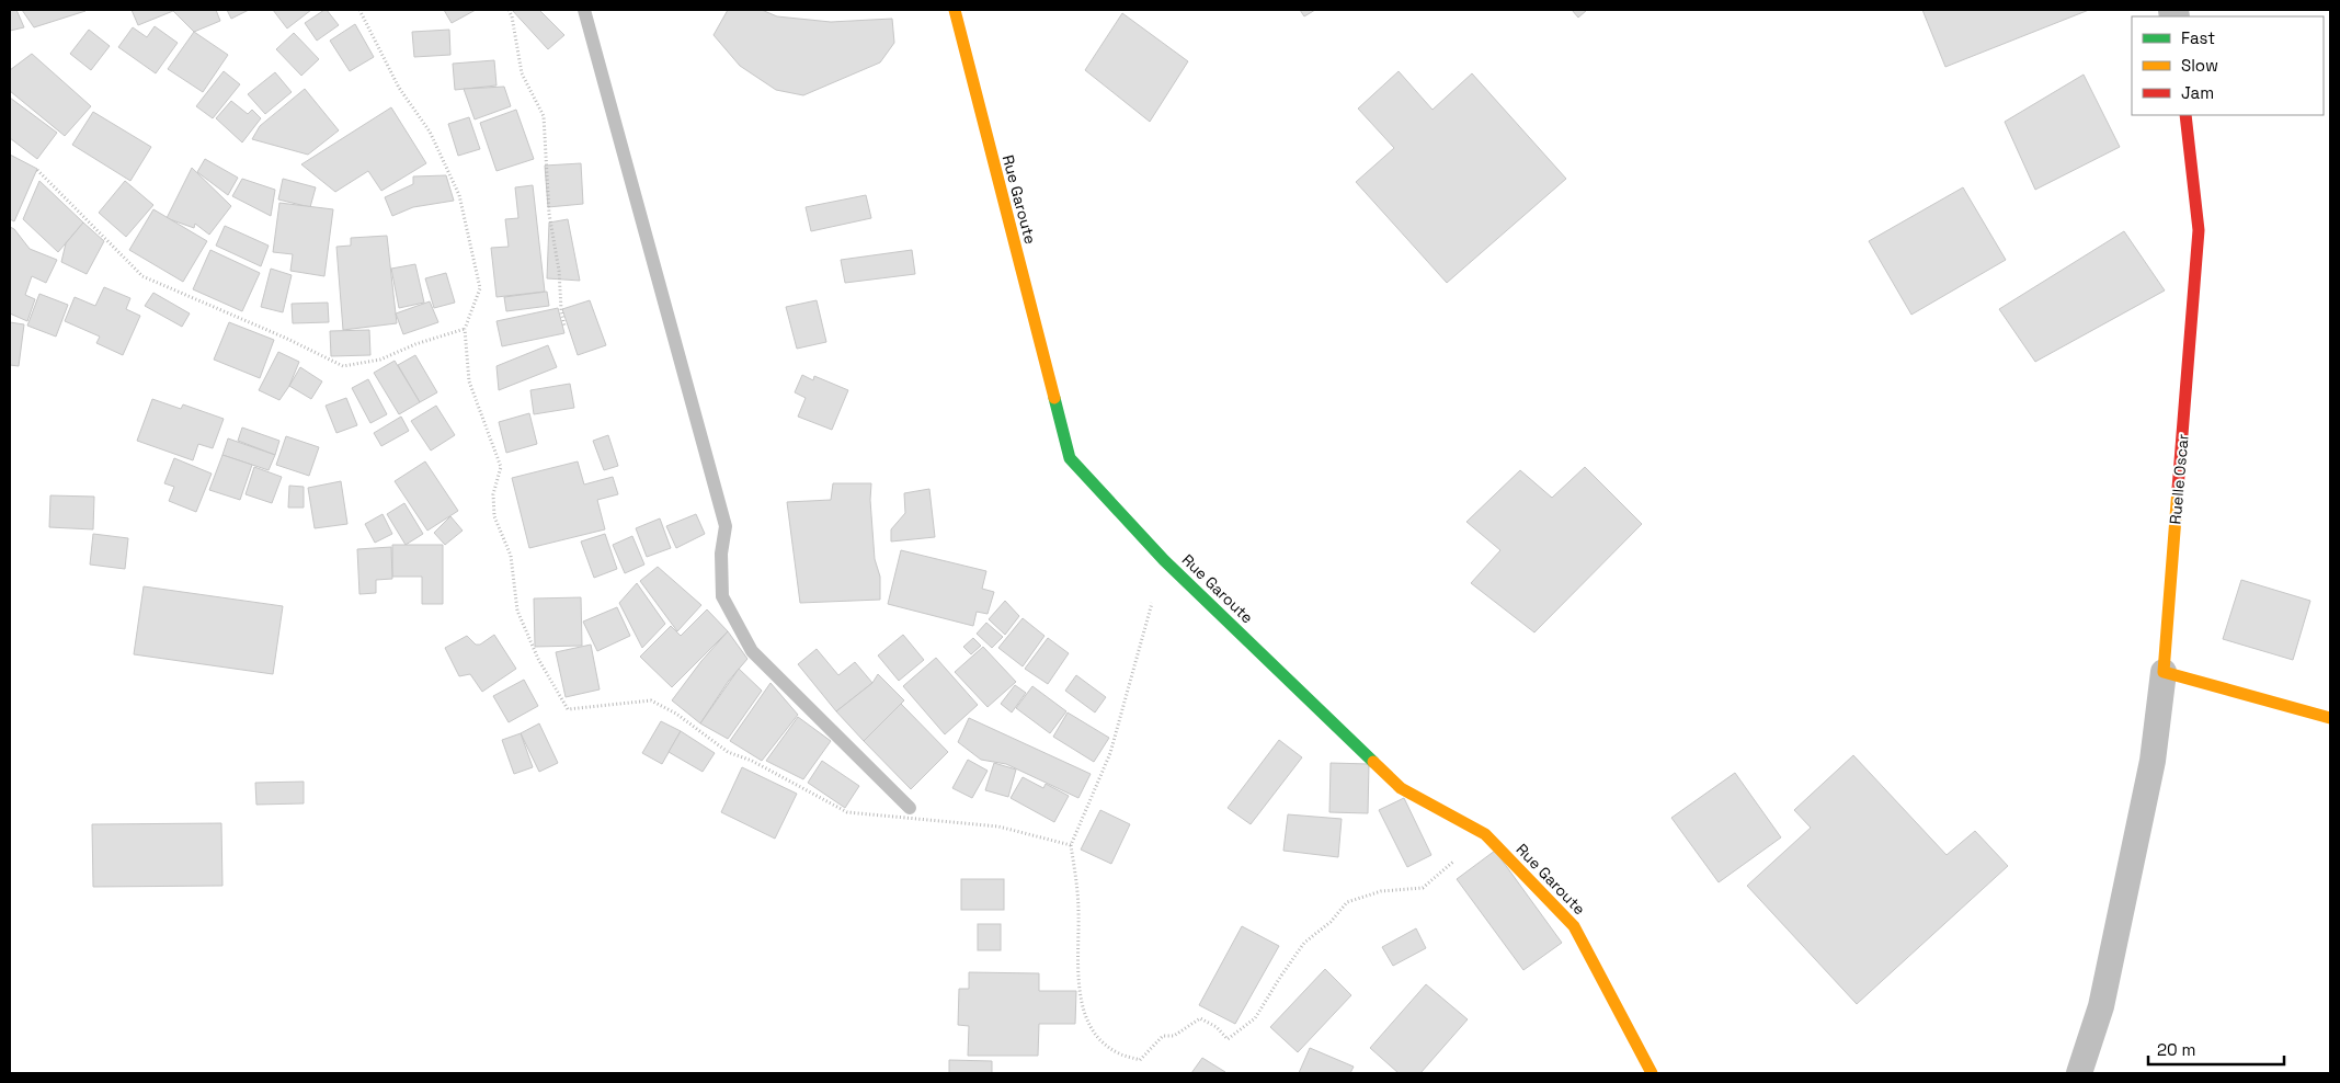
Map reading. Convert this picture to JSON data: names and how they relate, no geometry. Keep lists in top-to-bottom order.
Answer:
{
  "streets": {
    "street": ["Rue Garoute", "Ruelle Oscar"]
  },
  "legend": ["Fast", "Slow", "Jam"],
  "scale_bar": "20 m"
}
